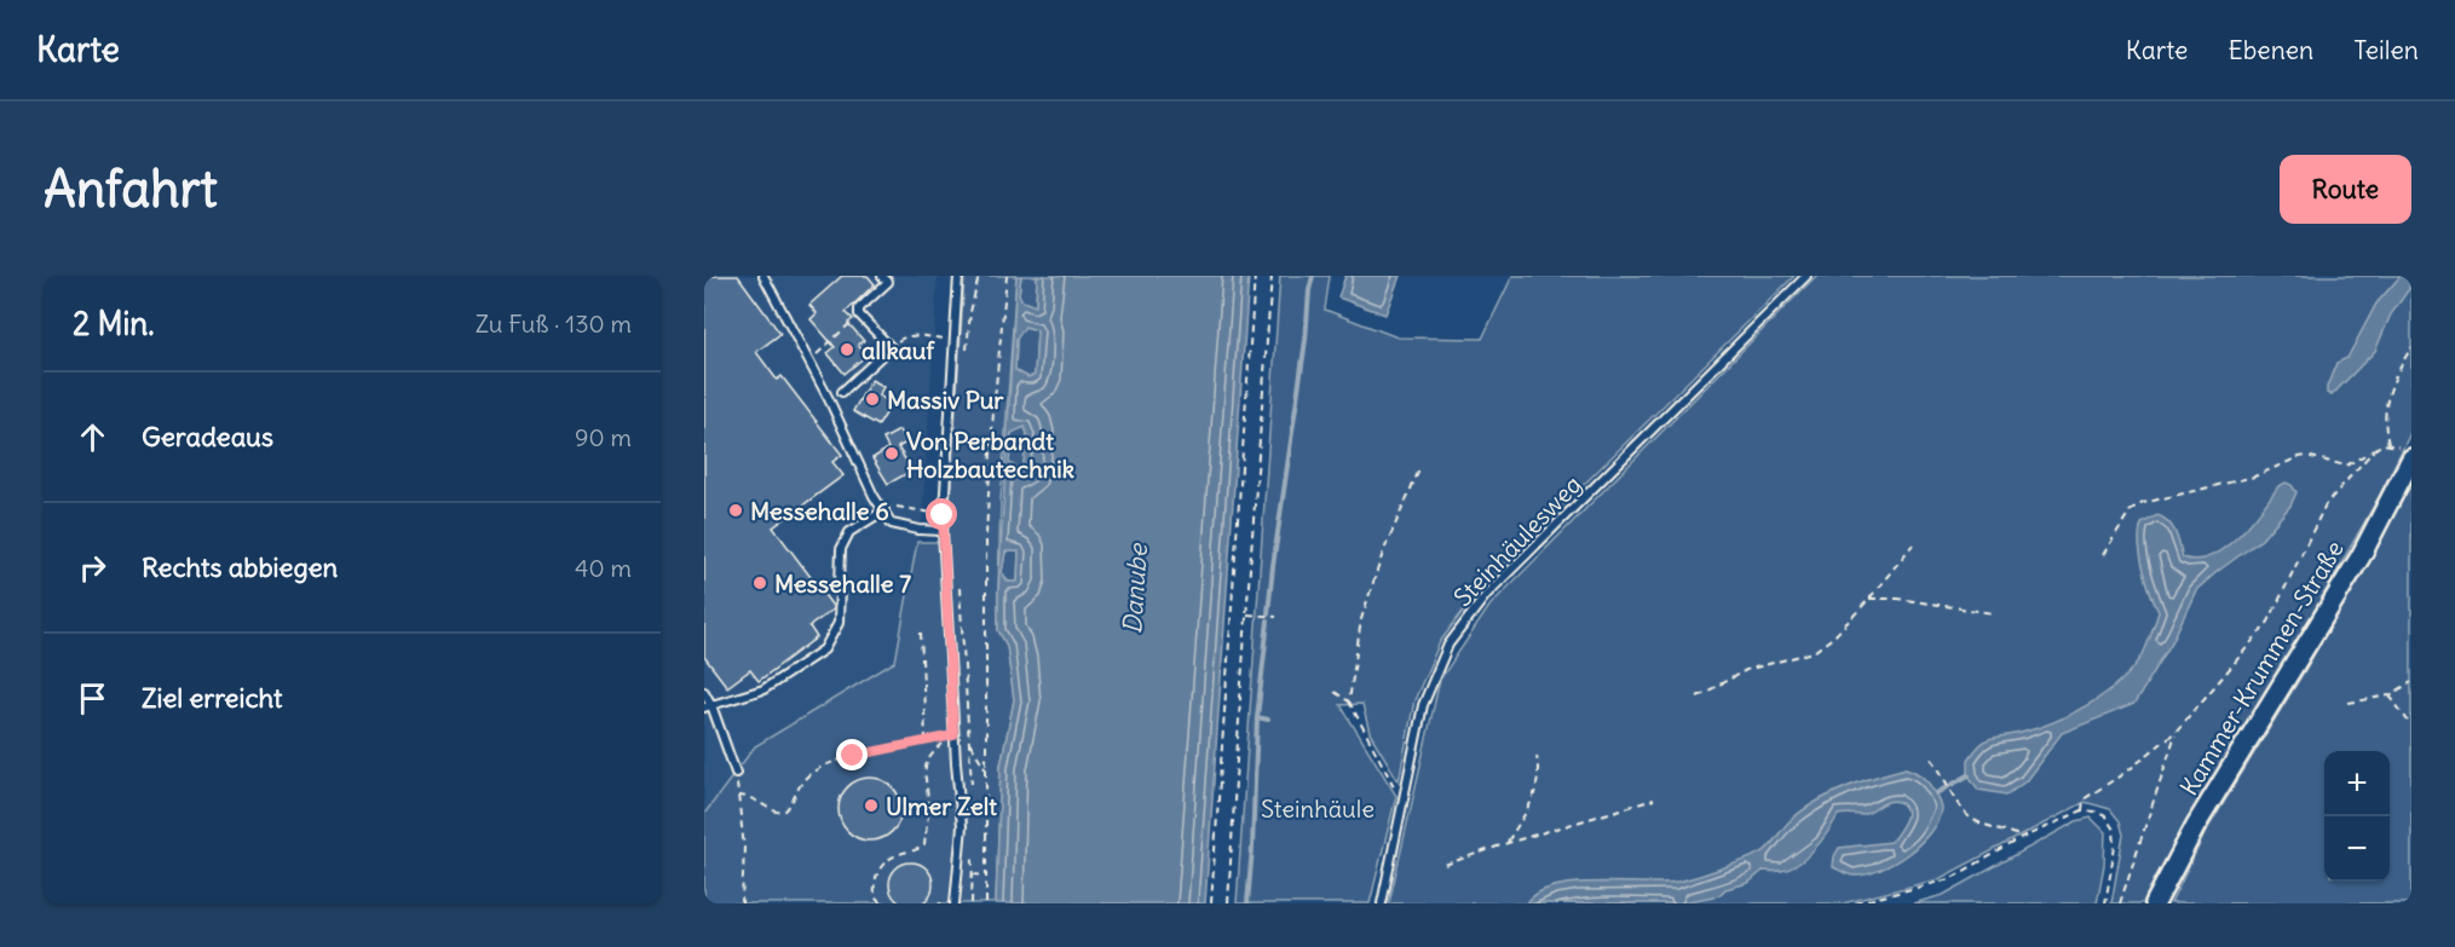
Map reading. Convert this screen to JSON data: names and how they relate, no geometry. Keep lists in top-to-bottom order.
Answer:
{
  "streets": {
    "street": ["Kammer-Krummen-Straße"],
    "lane": ["Steinhäulesweg"]
  },
  "water": ["Danube"],
  "parks": ["Steinhäule"],
  "places": [
    "allkauf",
    "Massiv Pur",
    "Von Perbandt Holzbautechnik",
    "Messehalle 6",
    "Messehalle 7",
    "Ulmer Zelt"
  ],
  "page": {
    "header": "Karte",
    "nav": ["Karte", "Ebenen", "Teilen"],
    "buttons": "Route",
    "title": "Anfahrt",
    "heading": ["2 Min.", "Zu Fuß · 130 m"],
    "list": [
      ["Geradeaus", "90 m"],
      ["Rechts abbiegen", "40 m"],
      "Ziel erreicht"
    ],
    "map_buttons": ["+", "−"]
  }
}
